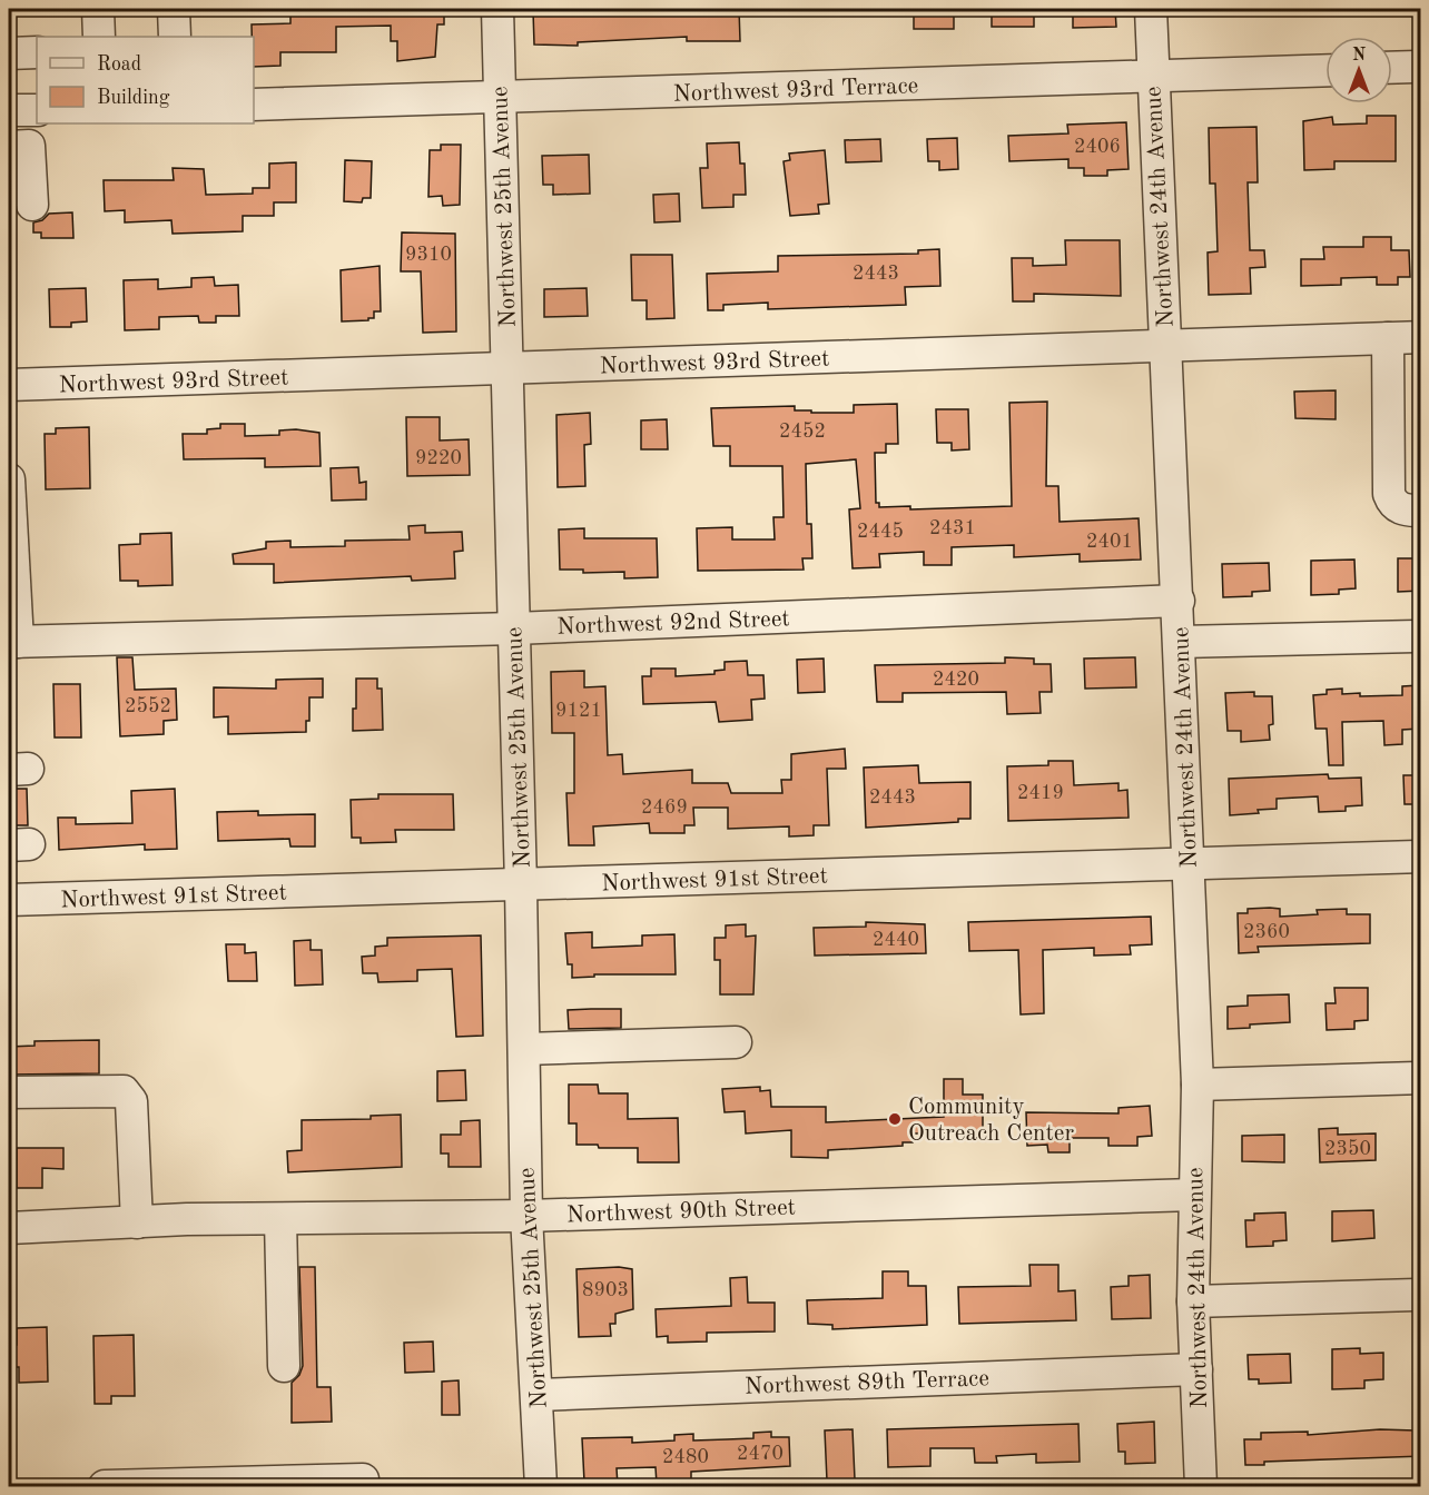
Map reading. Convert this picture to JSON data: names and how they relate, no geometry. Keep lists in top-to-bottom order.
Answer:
{
  "streets": {
    "street": [
      "Northwest 93rd Terrace",
      "Northwest 25th Avenue",
      "Northwest 24th Avenue",
      "Northwest 93rd Street",
      "Northwest 92nd Street",
      "Northwest 91st Street",
      "Northwest 90th Street",
      "Northwest 89th Terrace"
    ]
  },
  "crossings": [
    ["Northwest 93rd Terrace", "Northwest 25th Avenue"],
    ["Northwest 93rd Terrace", "Northwest 24th Avenue"],
    ["Northwest 25th Avenue", "Northwest 93rd Street"],
    ["Northwest 25th Avenue", "Northwest 92nd Street"],
    ["Northwest 25th Avenue", "Northwest 91st Street"],
    ["Northwest 25th Avenue", "Northwest 90th Street"],
    ["Northwest 25th Avenue", "Northwest 89th Terrace"],
    ["Northwest 24th Avenue", "Northwest 93rd Street"],
    ["Northwest 24th Avenue", "Northwest 92nd Street"],
    ["Northwest 24th Avenue", "Northwest 91st Street"],
    ["Northwest 24th Avenue", "Northwest 90th Street"],
    ["Northwest 24th Avenue", "Northwest 89th Terrace"]
  ],
  "places": ["Community Outreach Center"],
  "house_numbers": [
    "2406",
    "9310",
    "2443",
    "2452",
    "9220",
    "2431",
    "2445",
    "2401",
    "2420",
    "2552",
    "9121",
    "2419",
    "2443",
    "2469",
    "2360",
    "2440",
    "2350",
    "8903",
    "2470",
    "2480"
  ],
  "legend": ["Road", "Building"],
  "north": "top"
}
